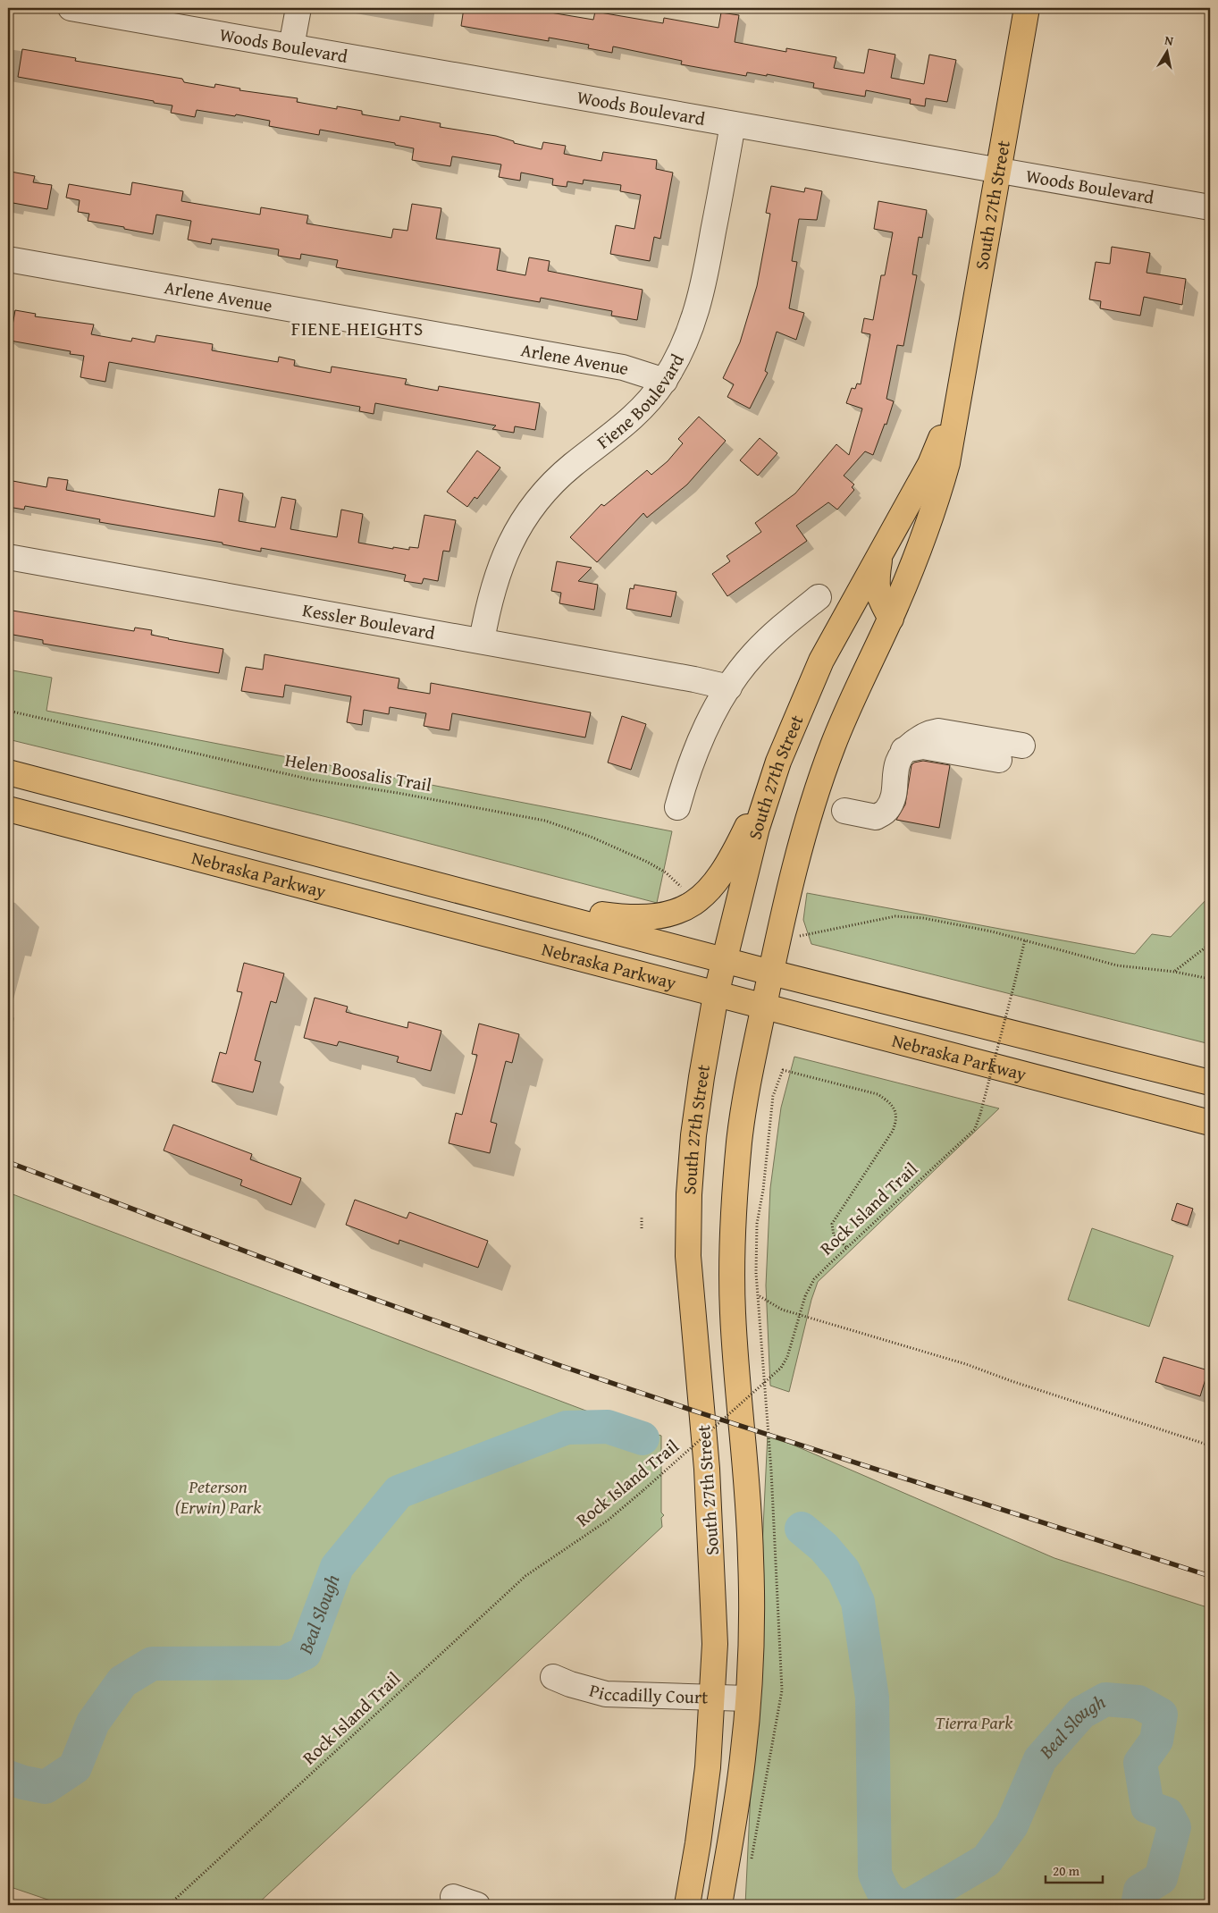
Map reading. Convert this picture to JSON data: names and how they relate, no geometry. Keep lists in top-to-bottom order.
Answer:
{
  "streets": {
    "main road": ["South 27th Street", "Nebraska Parkway"],
    "street": [
      "Woods Boulevard",
      "Arlene Avenue",
      "Fiene Boulevard",
      "Kessler Boulevard",
      "Piccadilly Court"
    ],
    "path": ["Helen Boosalis Trail", "Rock Island Trail"]
  },
  "crossings": [
    ["Woods Boulevard", "South 27th Street"],
    ["Woods Boulevard", "Fiene Boulevard"],
    ["South 27th Street", "Nebraska Parkway"],
    ["South 27th Street", "Piccadilly Court"],
    ["Arlene Avenue", "Fiene Boulevard"],
    ["Fiene Boulevard", "Kessler Boulevard"]
  ],
  "districts": ["FIENE HEIGHTS"],
  "water": ["Beal Slough"],
  "parks": ["Peterson (Erwin) Park", "Tierra Park"],
  "scale_bar": "20 m",
  "north": "top"
}
